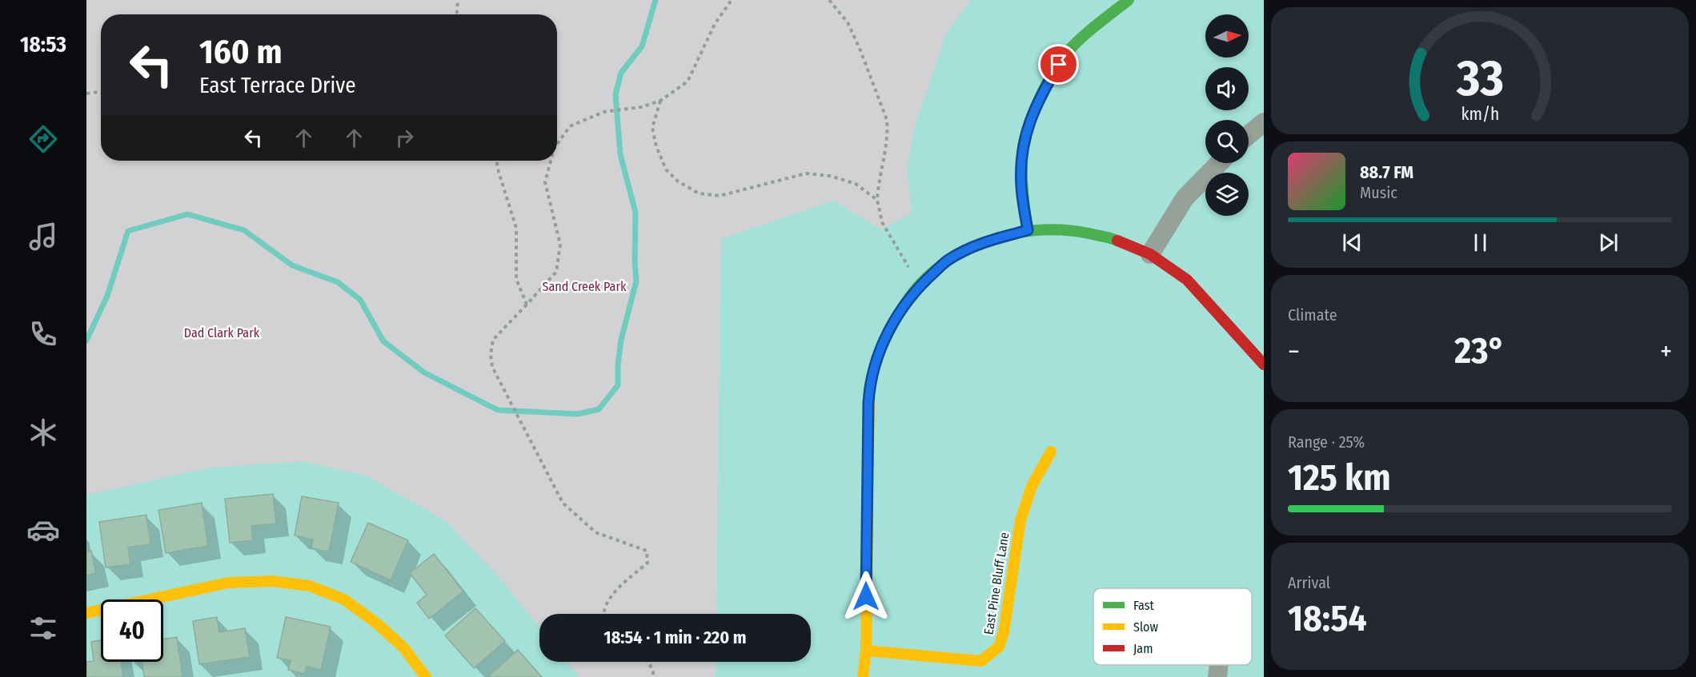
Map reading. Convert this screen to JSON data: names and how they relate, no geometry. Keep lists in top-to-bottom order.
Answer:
{
  "streets": {
    "street": ["East Pine Bluff Lane"]
  },
  "parks": ["Sand Creek Park", "Dad Clark Park"],
  "legend": ["Fast", "Slow", "Jam"],
  "north": "right",
  "page": {
    "tabs": "18:53",
    "turn": ["160 m", "East Terrace Drive"],
    "song": ["88.7 FM", "Music"],
    "tile": [
      "Climate",
      ["Range · 25%", "125 km"],
      ["Arrival", "18:54"]
    ],
    "heat": ["−", "23°", "+"],
    "limit": "40",
    "trip": "18:54 · 1 min · 220 m",
    "gauge": ["33", "km/h"]
  }
}
